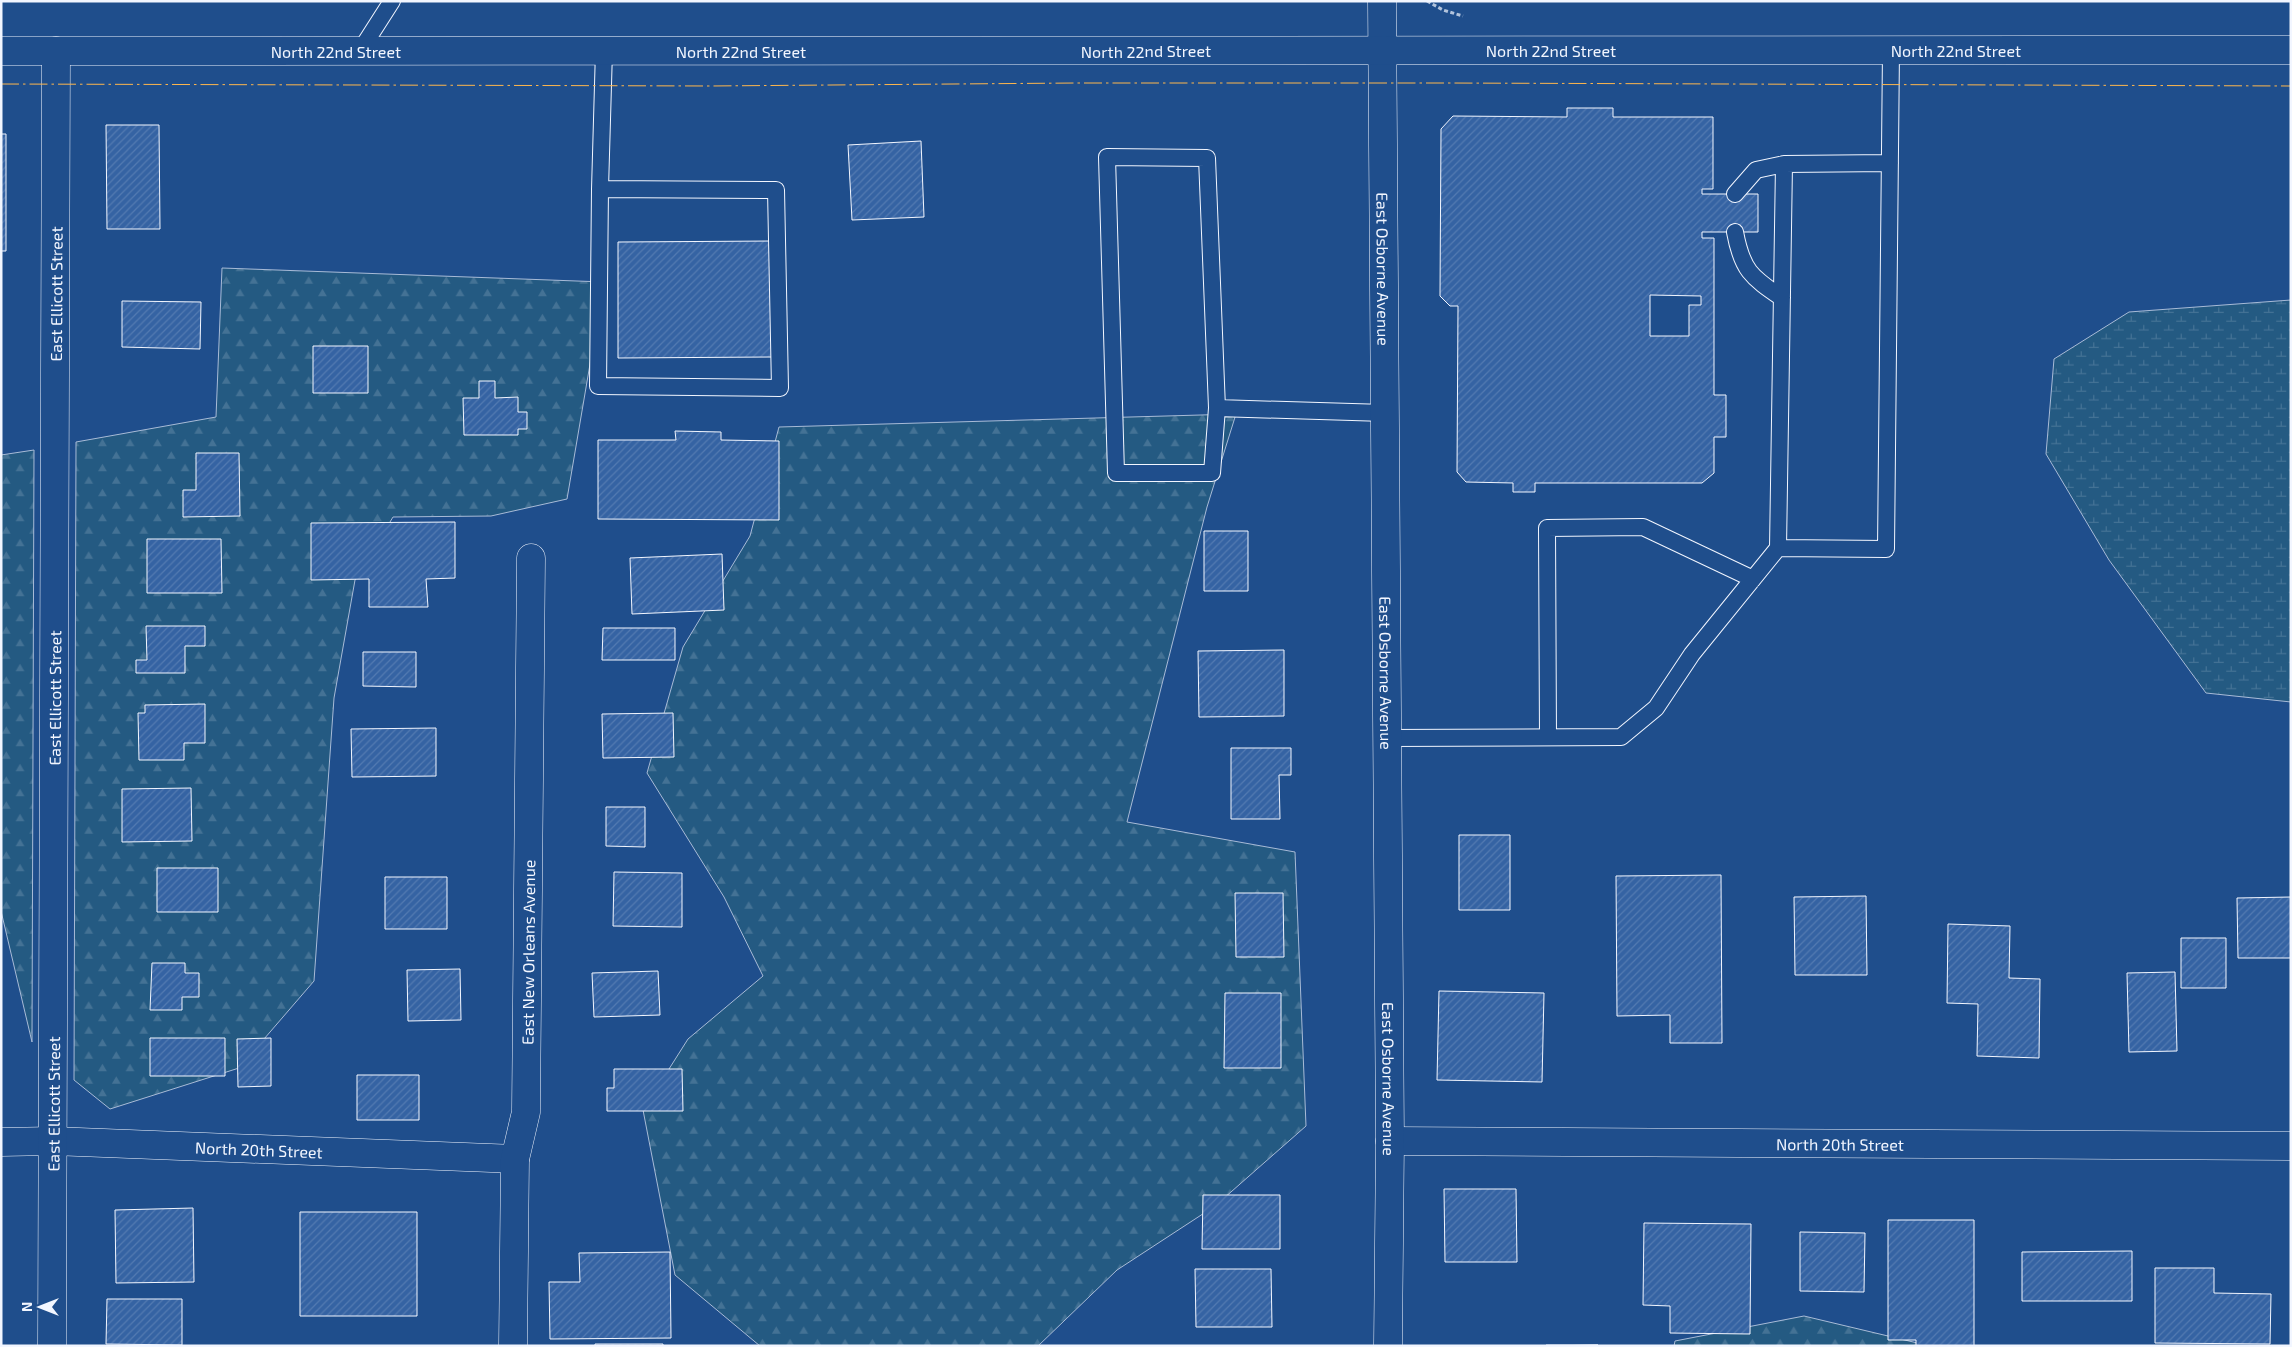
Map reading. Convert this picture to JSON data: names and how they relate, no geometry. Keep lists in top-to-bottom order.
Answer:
{
  "streets": {
    "street": [
      "North 22nd Street",
      "East Osborne Avenue",
      "East Ellicott Street",
      "East New Orleans Avenue",
      "North 20th Street"
    ]
  },
  "crossings": [
    ["North 22nd Street", "East Osborne Avenue"],
    ["North 22nd Street", "East Ellicott Street"],
    ["East Osborne Avenue", "North 20th Street"],
    ["East Ellicott Street", "North 20th Street"],
    ["East New Orleans Avenue", "North 20th Street"]
  ],
  "north": "left"
}
